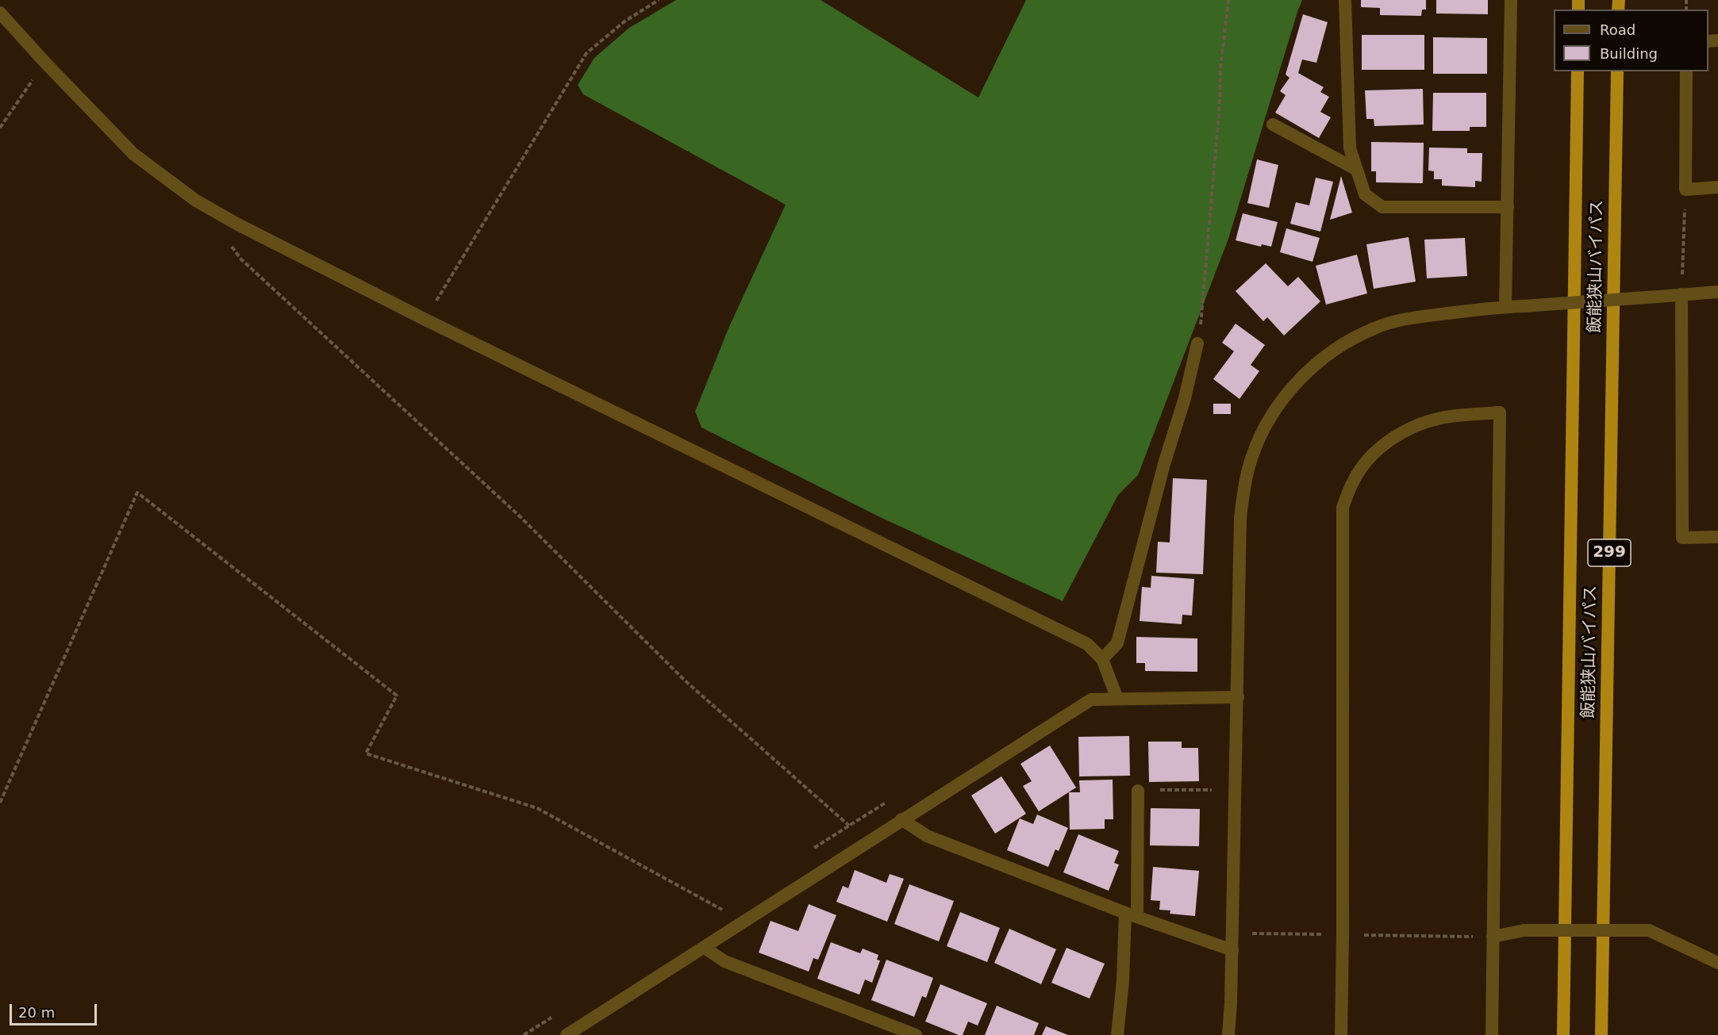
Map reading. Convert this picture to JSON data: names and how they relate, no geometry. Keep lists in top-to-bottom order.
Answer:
{
  "streets": {
    "highway": ["飯能狭山バイパス", "299"]
  },
  "legend": ["Road", "Building"],
  "scale_bar": "20 m"
}
